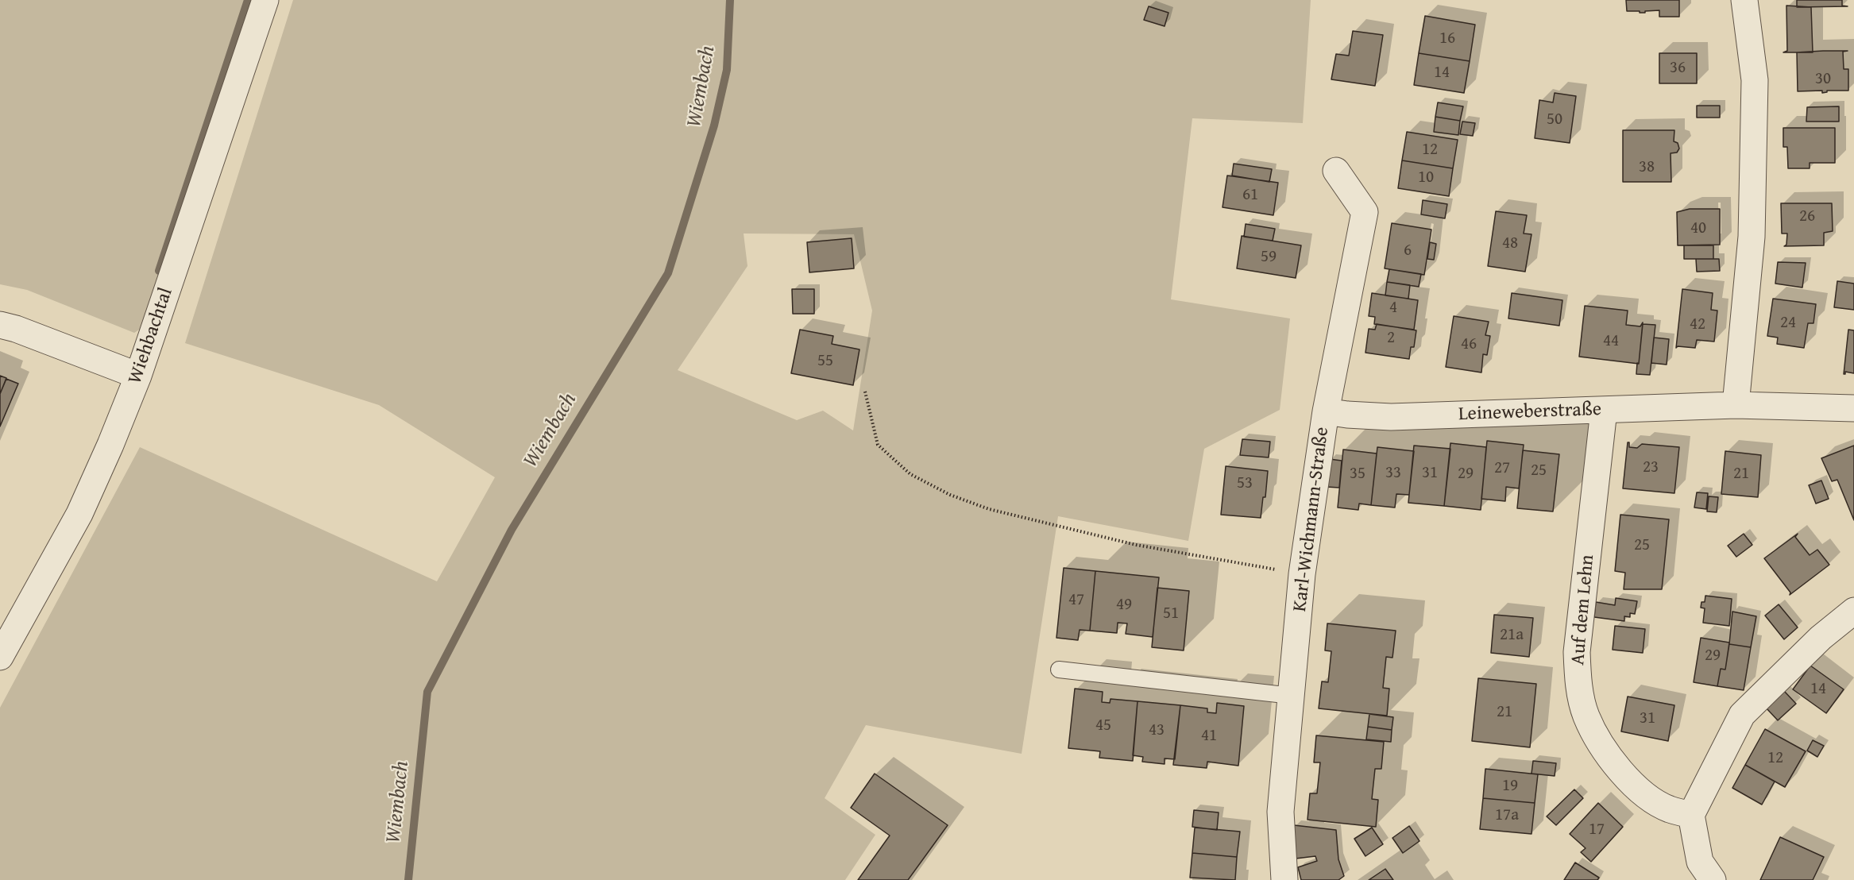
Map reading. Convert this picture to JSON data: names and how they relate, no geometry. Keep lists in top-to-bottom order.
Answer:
{
  "streets": {
    "street": [
      "Wiehbachtal",
      "Leineweberstraße",
      "Karl-Wichmann-Straße",
      "Auf dem Lehn"
    ]
  },
  "crossings": [
    ["Leineweberstraße", "Karl-Wichmann-Straße"],
    ["Leineweberstraße", "Auf dem Lehn"]
  ],
  "water": ["Wiembach"],
  "house_numbers": [
    "16",
    "36",
    "14",
    "30",
    "50",
    "12",
    "38",
    "10",
    "61",
    "26",
    "40",
    "48",
    "6",
    "59",
    "4",
    "24",
    "42",
    "2",
    "44",
    "46",
    "55",
    "23",
    "27",
    "25",
    "33",
    "31",
    "35",
    "29",
    "21",
    "53",
    "25",
    "47",
    "49",
    "51",
    "21a",
    "29",
    "14",
    "21",
    "31",
    "45",
    "43",
    "41",
    "12",
    "19",
    "17a",
    "17"
  ]
}
